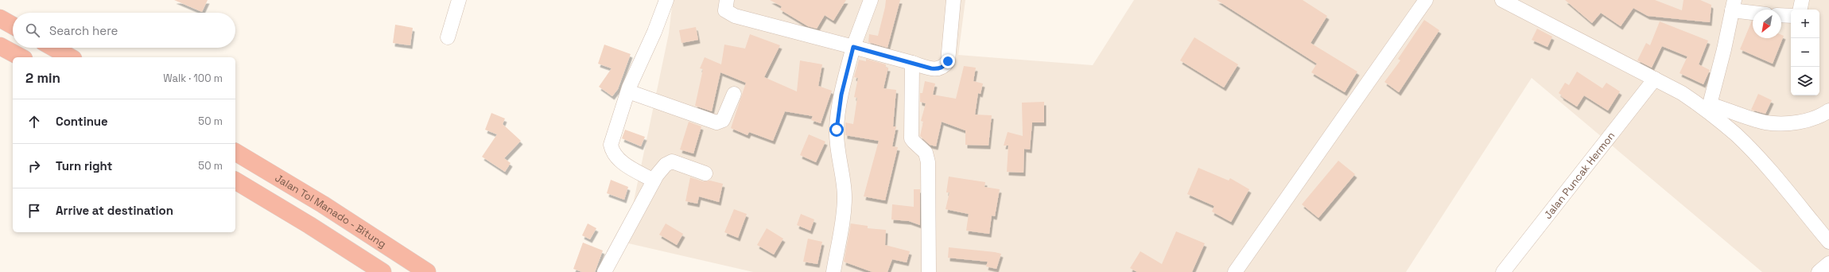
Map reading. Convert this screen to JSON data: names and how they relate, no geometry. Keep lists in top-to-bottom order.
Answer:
{
  "streets": {
    "highway": ["Jalan Tol Manado - Bitung"],
    "street": ["Jalan Puncak Hermon"]
  },
  "north": "bottom left",
  "page": {
    "map_buttons": ["+", "−"],
    "search": "Search here",
    "heading": ["2 min", "Walk · 100 m"],
    "list": [
      ["Continue", "50 m"],
      ["Turn right", "50 m"],
      "Arrive at destination"
    ]
  }
}
